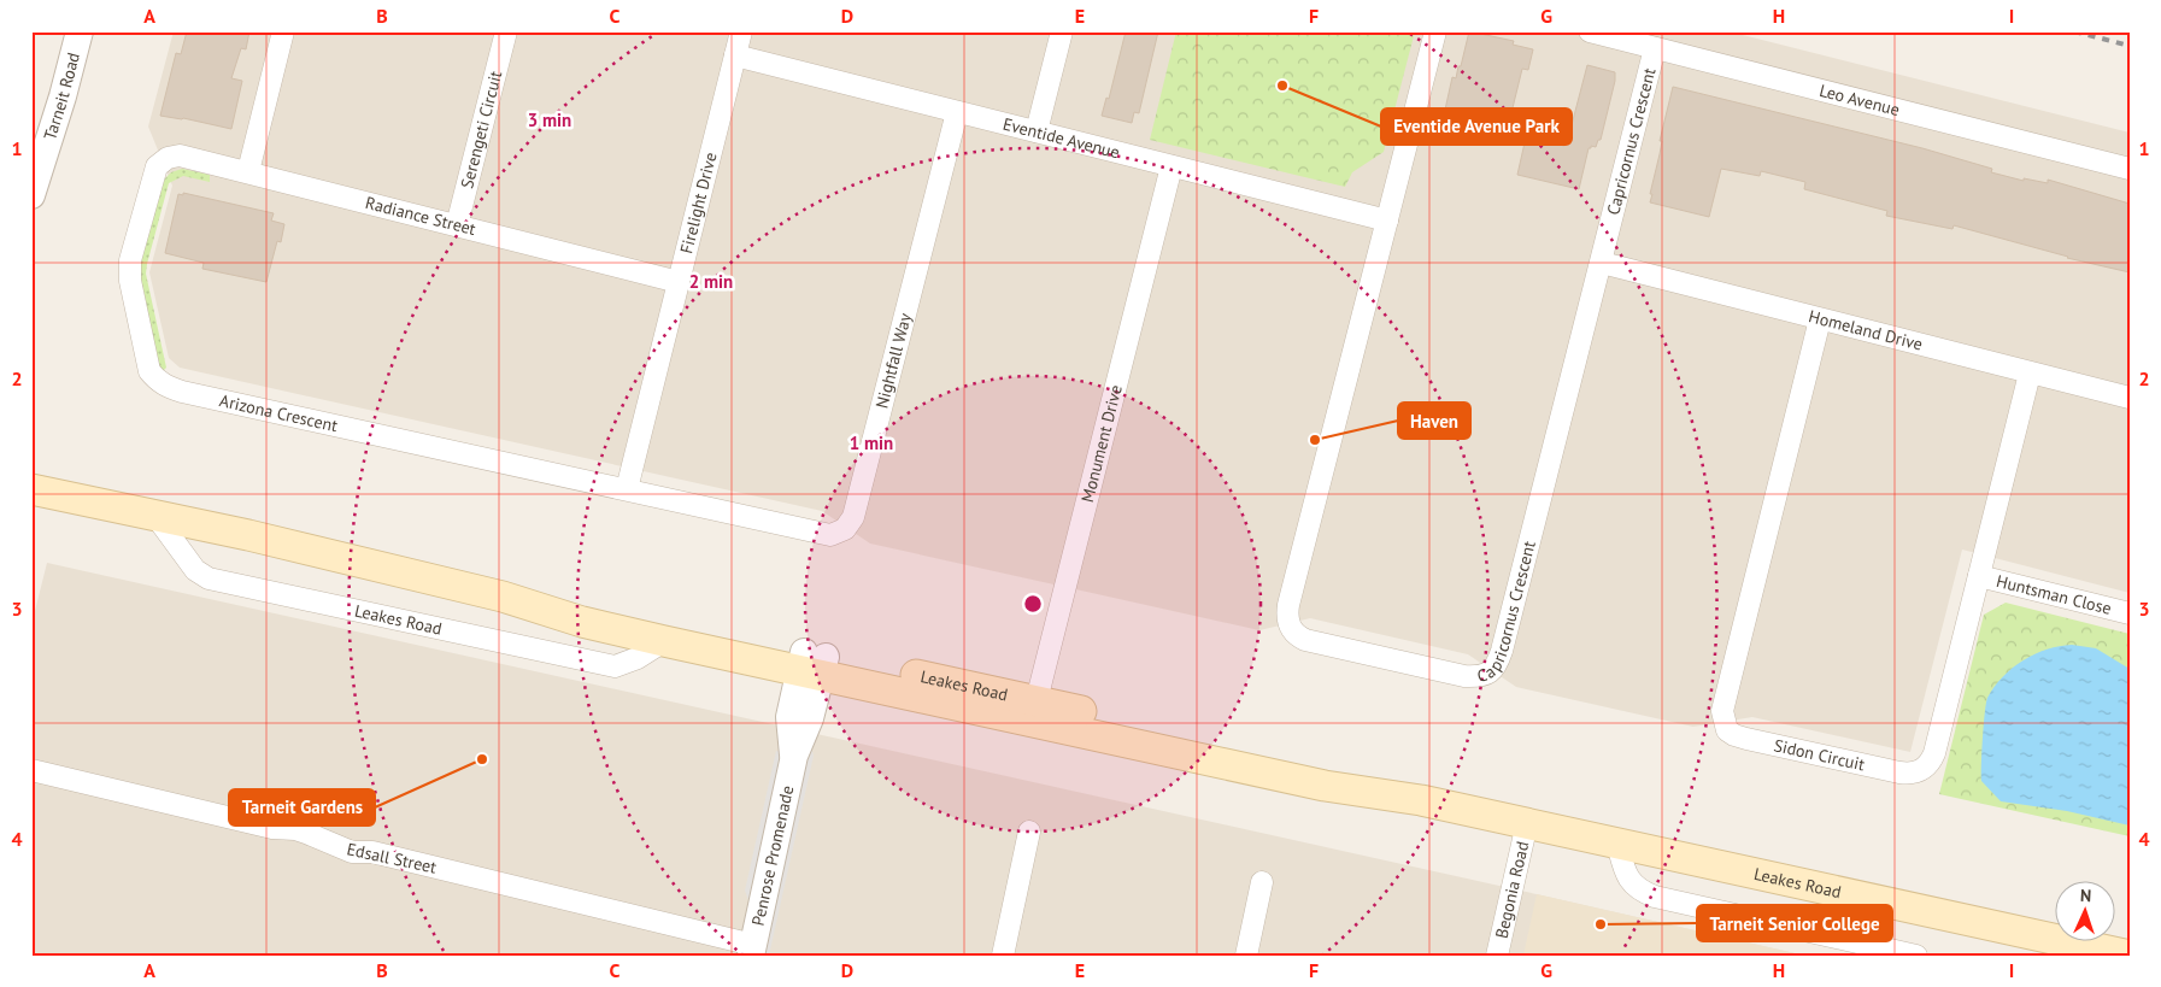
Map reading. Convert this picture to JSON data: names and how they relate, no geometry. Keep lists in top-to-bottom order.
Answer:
{
  "streets": {
    "main road": ["Leakes Road"],
    "street": [
      "Tarneit Road",
      "Leo Avenue",
      "Serengeti Circuit",
      "Eventide Avenue",
      "Capricornus Crescent",
      "Firelight Drive",
      "Radiance Street",
      "Homeland Drive",
      "Nightfall Way",
      "Arizona Crescent",
      "Monument Drive",
      "Huntsman Close",
      "Sidon Circuit",
      "Penrose Promenade",
      "Edsall Street",
      "Begonia Road"
    ]
  },
  "crossings": [
    ["Leo Avenue", "Capricornus Crescent"],
    ["Serengeti Circuit", "Radiance Street"],
    ["Eventide Avenue", "Capricornus Crescent"],
    ["Eventide Avenue", "Firelight Drive"],
    ["Eventide Avenue", "Nightfall Way"],
    ["Eventide Avenue", "Monument Drive"],
    ["Capricornus Crescent", "Homeland Drive"],
    ["Firelight Drive", "Radiance Street"],
    ["Firelight Drive", "Nightfall Way"],
    ["Firelight Drive", "Arizona Crescent"],
    ["Radiance Street", "Arizona Crescent"],
    ["Homeland Drive", "Sidon Circuit"],
    ["Nightfall Way", "Arizona Crescent"],
    ["Monument Drive", "Leakes Road"],
    ["Huntsman Close", "Sidon Circuit"],
    ["Leakes Road", "Penrose Promenade"],
    ["Leakes Road", "Begonia Road"],
    ["Penrose Promenade", "Edsall Street"]
  ],
  "places": [
    "Eventide Avenue Park",
    "Haven",
    "Tarneit Gardens",
    "Tarneit Senior College"
  ],
  "north": "top",
  "grid": {
    "columns": [
      "A",
      "B",
      "C",
      "D",
      "E",
      "F",
      "G",
      "H",
      "I"
    ],
    "rows": [
      "1",
      "2",
      "3",
      "4"
    ]
  },
  "rings": ["3 min", "2 min", "1 min"]
}
